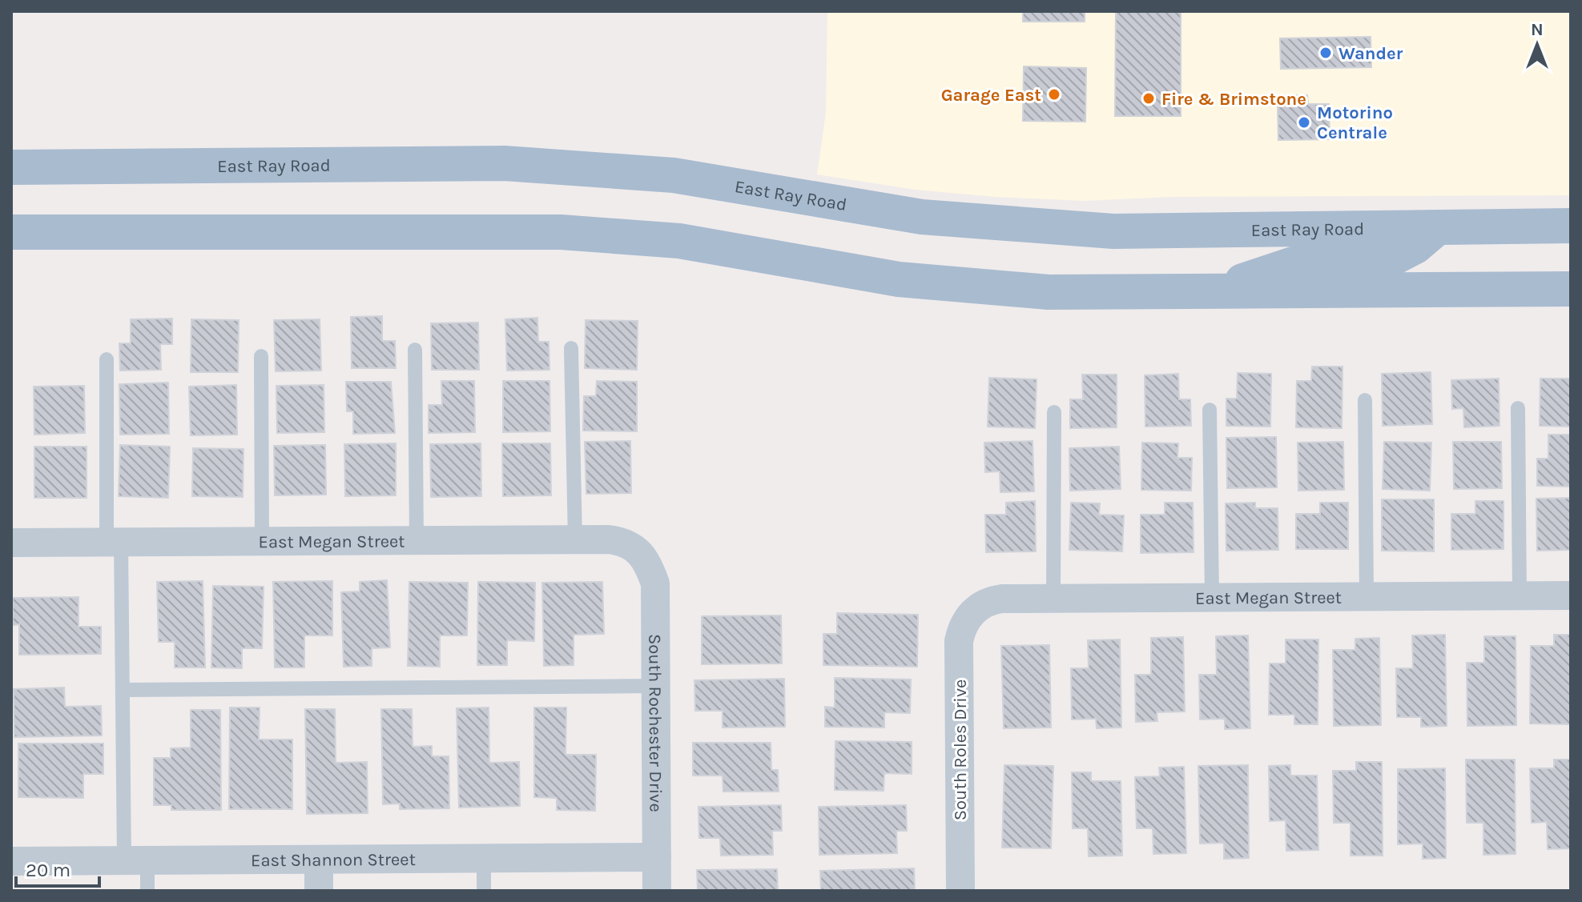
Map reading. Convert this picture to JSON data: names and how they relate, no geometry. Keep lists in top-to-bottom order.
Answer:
{
  "streets": {
    "main road": ["East Ray Road"],
    "street": [
      "East Megan Street",
      "South Rochester Drive",
      "South Roles Drive",
      "East Shannon Street"
    ]
  },
  "crossings": [
    ["East Megan Street", "South Rochester Drive"],
    ["East Megan Street", "South Roles Drive"],
    ["South Rochester Drive", "East Shannon Street"]
  ],
  "places": [
    "Wander",
    "Garage East",
    "Fire & Brimstone",
    "Motorino Centrale"
  ],
  "scale_bar": "20 m",
  "north": "top"
}
